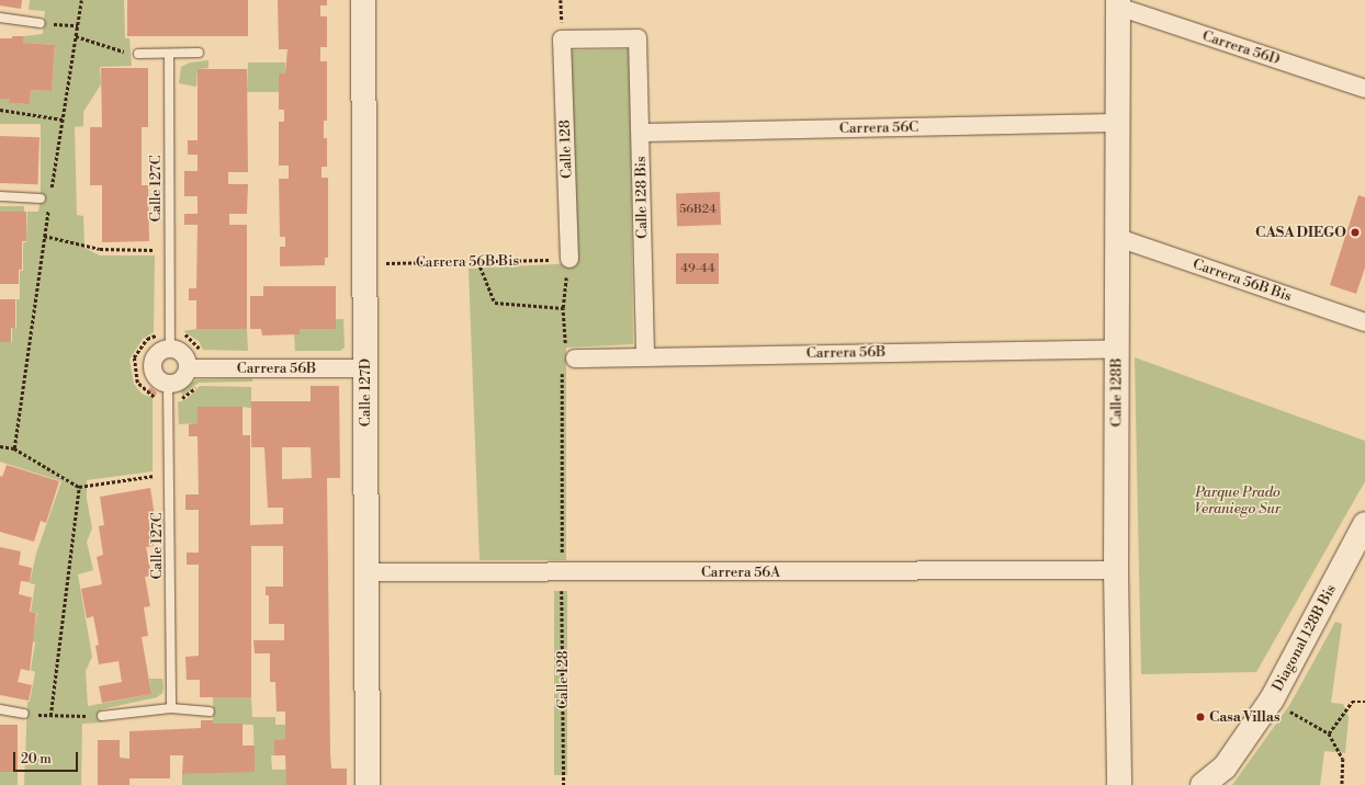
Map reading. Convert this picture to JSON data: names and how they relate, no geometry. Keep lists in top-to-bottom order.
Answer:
{
  "streets": {
    "street": [
      "Carrera 56D",
      "Carrera 56C",
      "Calle 128",
      "Calle 128 Bis",
      "Carrera 56B Bis",
      "Carrera 56B",
      "Calle 127D",
      "Calle 128B",
      "Carrera 56A",
      "Diagonal 128B Bis"
    ],
    "lane": ["Calle 127C"]
  },
  "crossings": [
    ["Carrera 56D", "Calle 128B"],
    ["Carrera 56C", "Calle 128 Bis"],
    ["Carrera 56C", "Calle 128B"],
    ["Calle 128", "Calle 128 Bis"],
    ["Calle 128", "Carrera 56B Bis"],
    ["Calle 128", "Carrera 56B"],
    ["Calle 128", "Carrera 56A"],
    ["Calle 127C", "Carrera 56B"],
    ["Calle 128 Bis", "Carrera 56B"],
    ["Carrera 56B Bis", "Calle 127D"],
    ["Carrera 56B Bis", "Calle 128B"],
    ["Carrera 56B", "Calle 127D"],
    ["Carrera 56B", "Calle 128B"],
    ["Calle 127D", "Carrera 56A"],
    ["Calle 128B", "Carrera 56A"]
  ],
  "parks": ["Parque Prado Veraniego Sur"],
  "places": ["CASA DIEGO", "Casa Villas"],
  "house_numbers": ["56B24", "49-44"],
  "scale_bar": "20 m"
}
